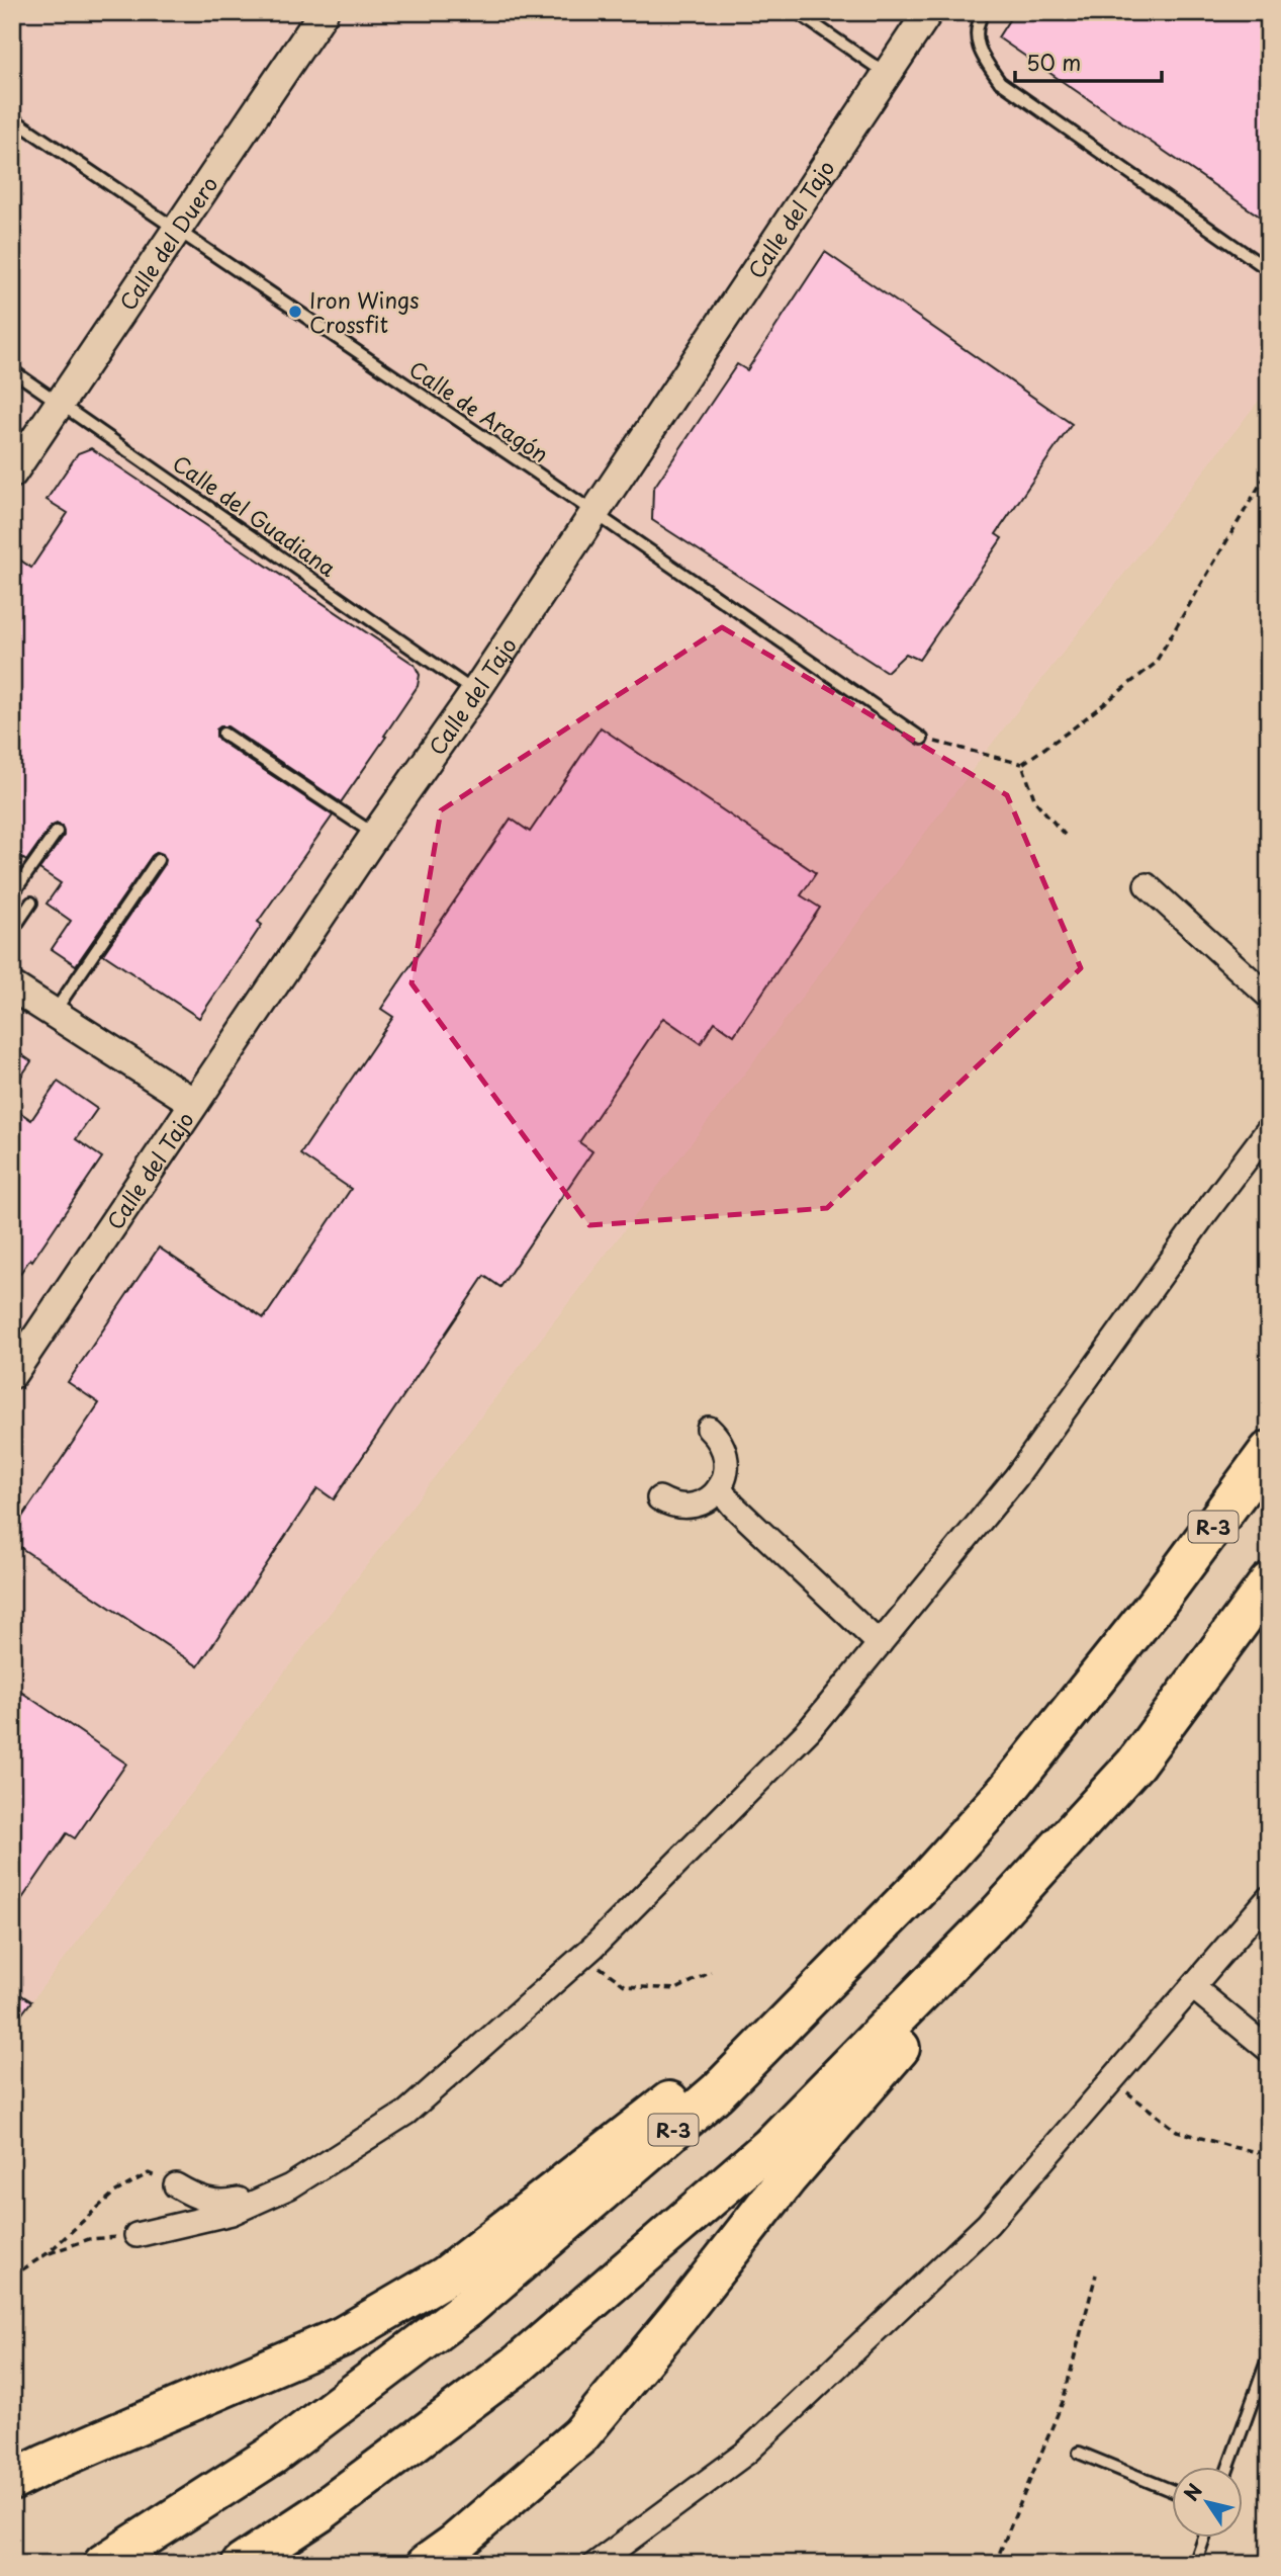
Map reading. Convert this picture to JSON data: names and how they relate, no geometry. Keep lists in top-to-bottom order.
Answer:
{
  "streets": {
    "highway": ["R-3"],
    "street": ["Calle del Tajo", "Calle del Duero"],
    "lane": ["Calle de Aragón", "Calle del Guadiana"]
  },
  "crossings": [
    ["Calle del Tajo", "Calle de Aragón"],
    ["Calle del Tajo", "Calle del Guadiana"],
    ["Calle del Duero", "Calle de Aragón"],
    ["Calle del Duero", "Calle del Guadiana"]
  ],
  "places": ["Iron Wings Crossfit"],
  "scale_bar": "50 m",
  "north": "top left"
}
